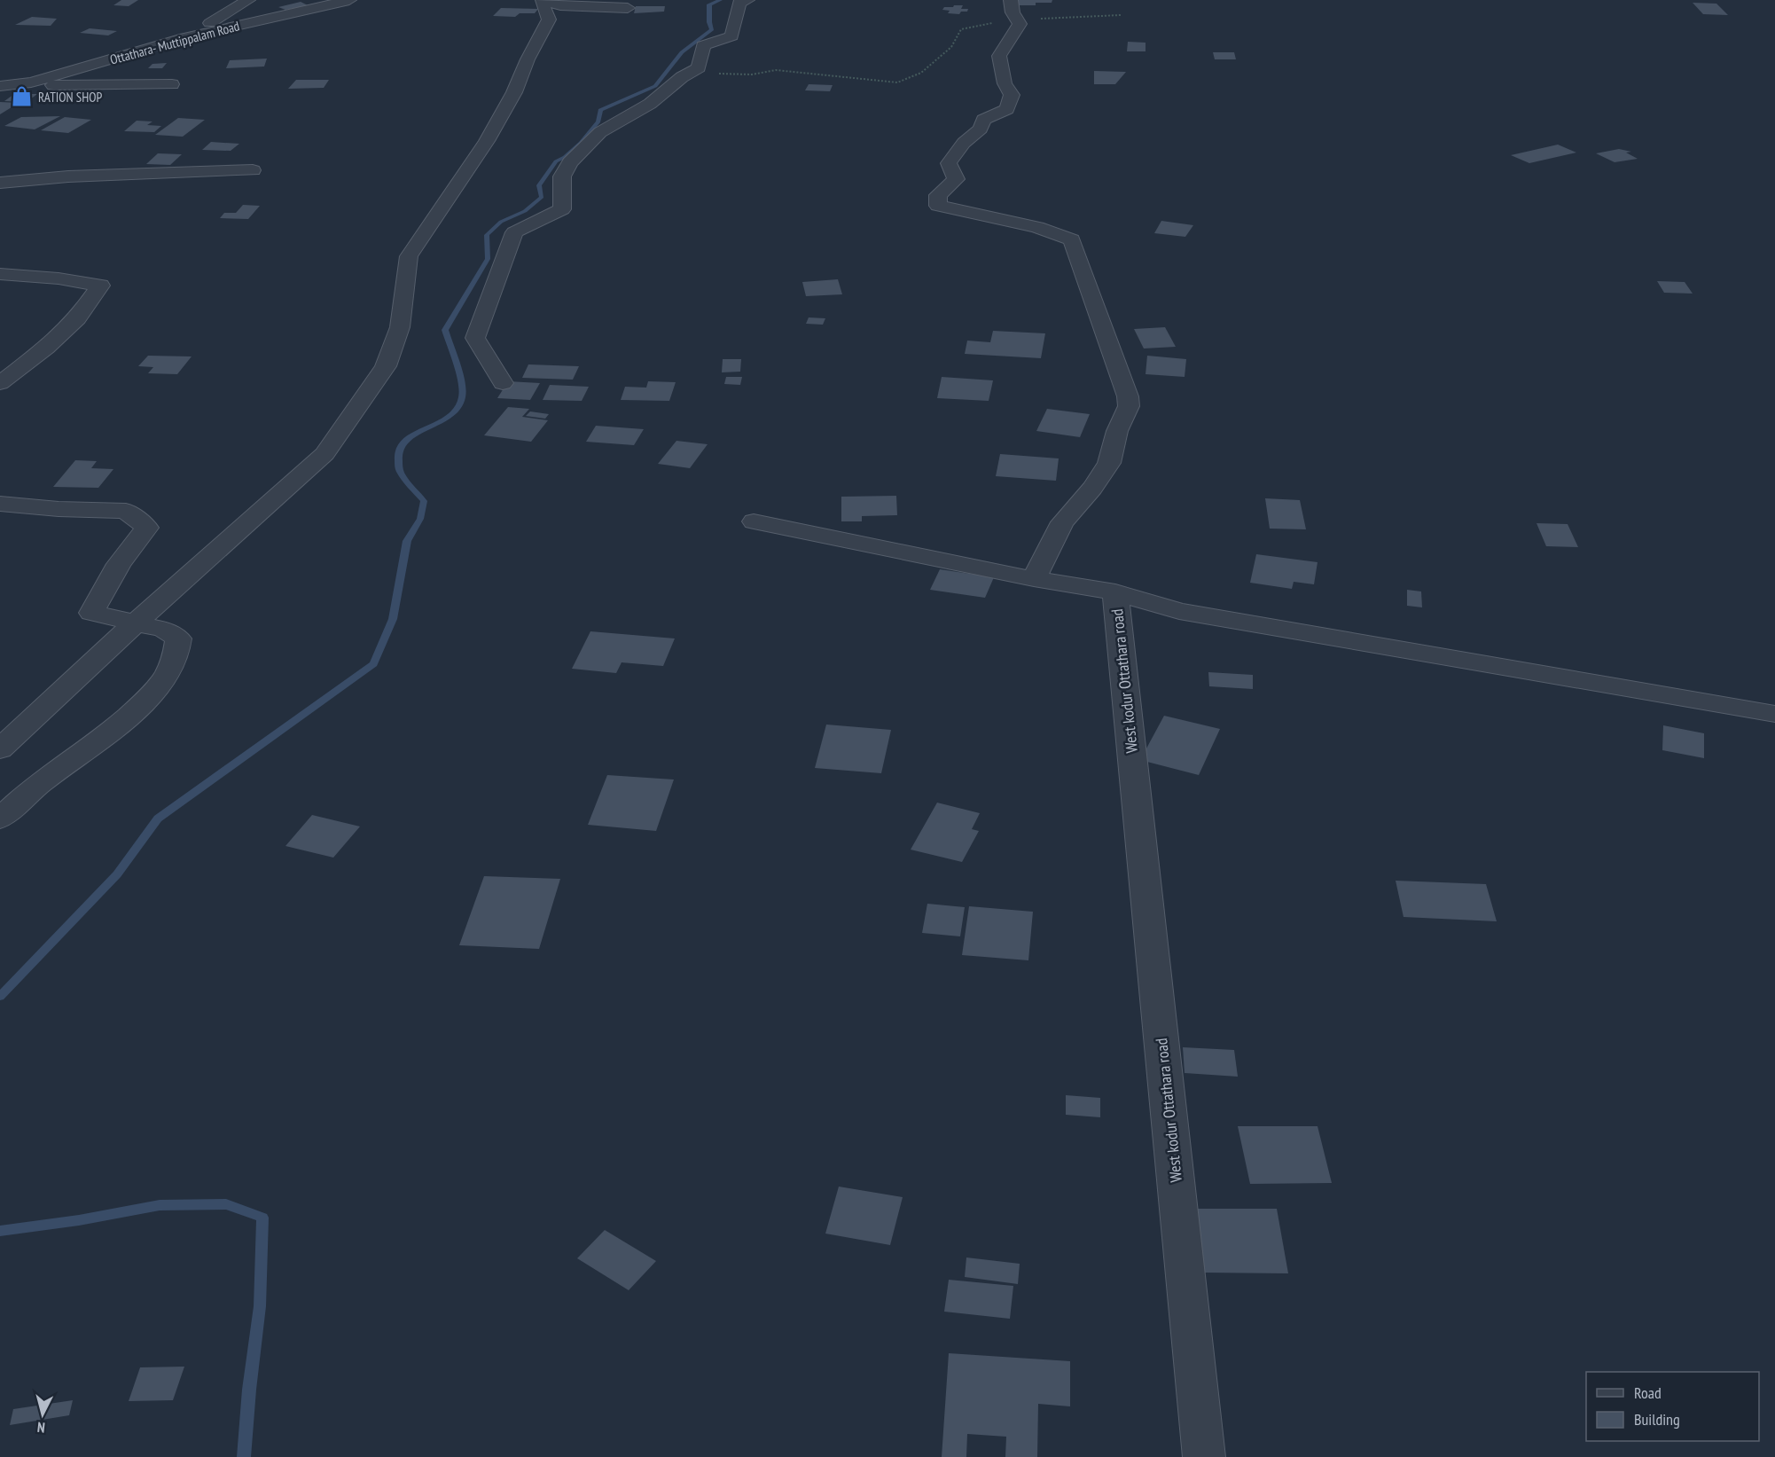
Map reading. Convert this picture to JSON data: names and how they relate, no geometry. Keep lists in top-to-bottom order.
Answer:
{
  "streets": {
    "street": ["Ottathara- Muttippalam Road", "West kodur Ottathara road"]
  },
  "places": {
    "shop": ["RATION SHOP"]
  },
  "legend": ["Road", "Building"],
  "north": "bottom"
}
